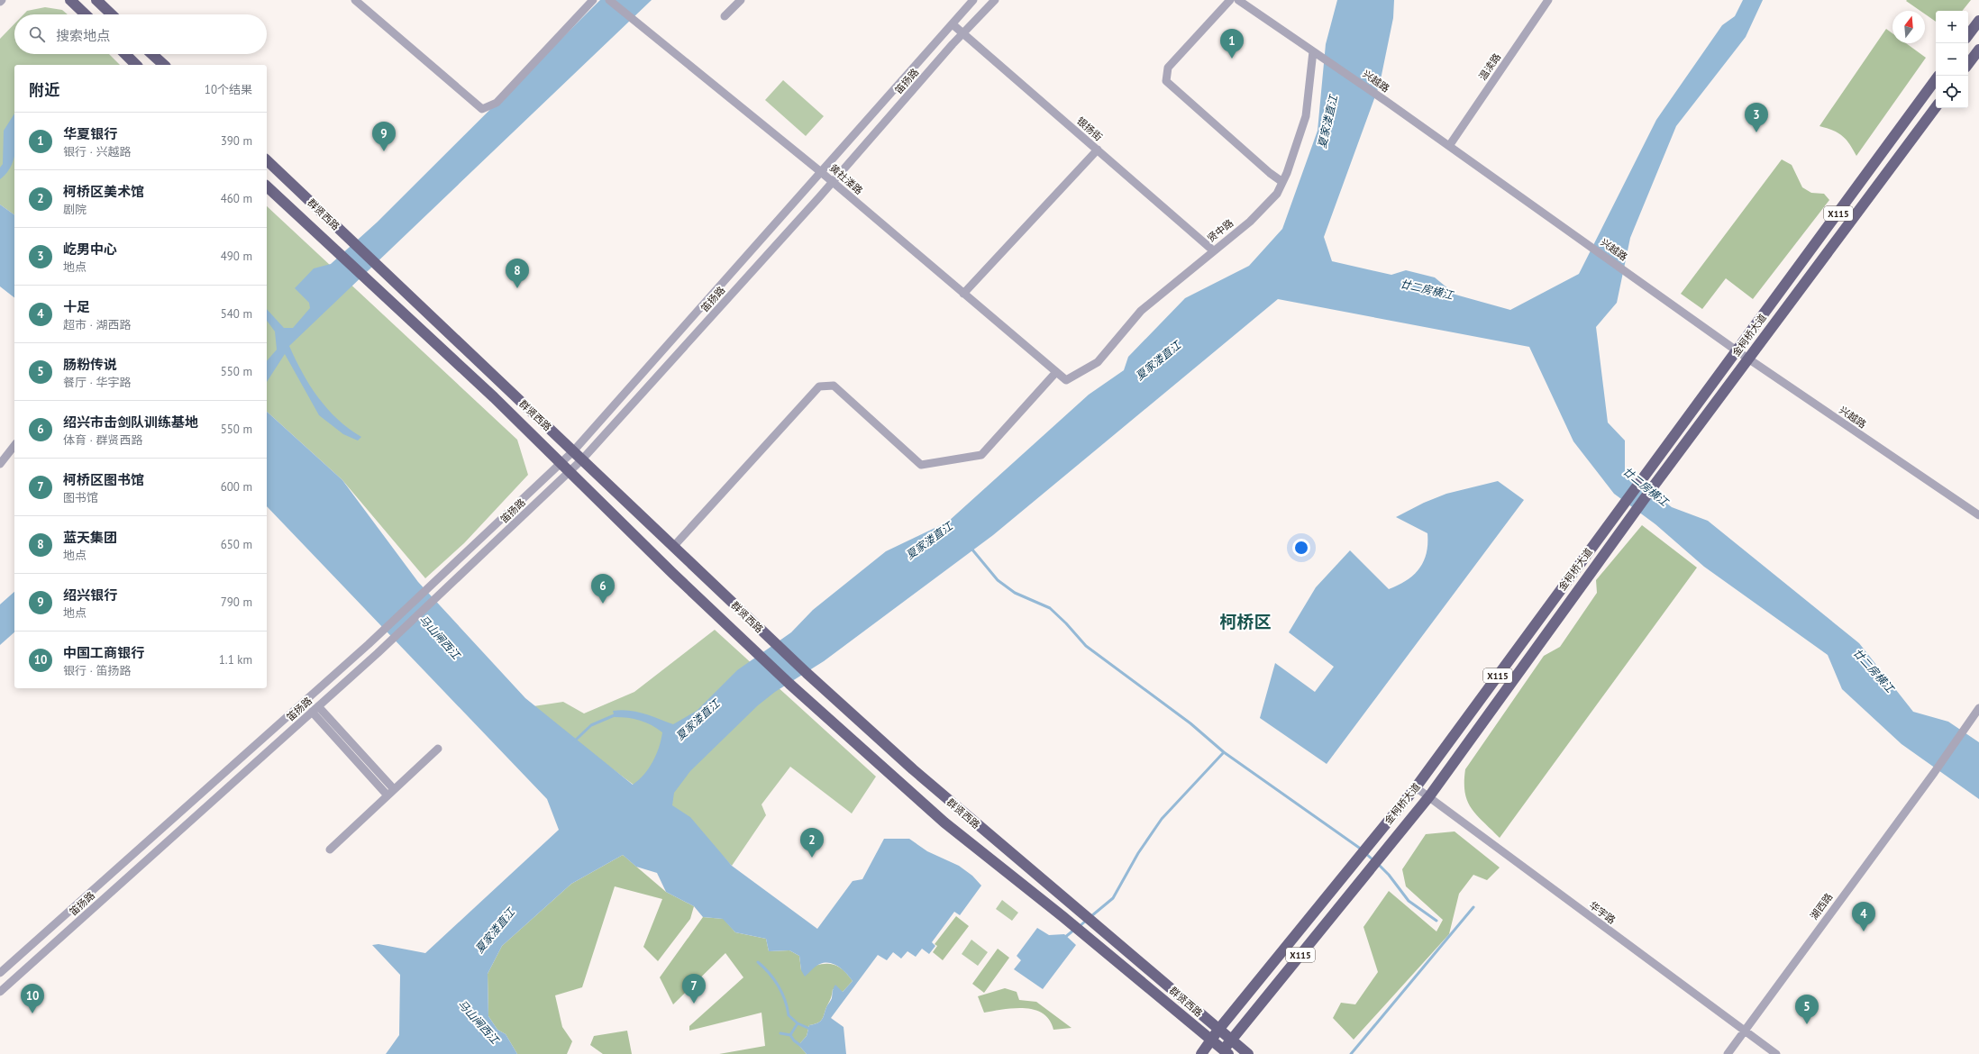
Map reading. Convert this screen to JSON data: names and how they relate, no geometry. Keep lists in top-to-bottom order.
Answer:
{
  "streets": {
    "main road": ["X115", "群贤西路", "金柯桥大道"],
    "street": [
      "温渎路",
      "笛扬路",
      "兴越路",
      "银扬街",
      "黄社溇路",
      "贤中路",
      "湖西路",
      "华宇路"
    ]
  },
  "crossings": [
    ["温渎路", "兴越路"],
    ["笛扬路", "银扬街"],
    ["笛扬路", "黄社溇路"],
    ["笛扬路", "群贤西路"],
    ["兴越路", "贤中路"],
    ["兴越路", "金柯桥大道"],
    ["银扬街", "贤中路"],
    ["黄社溇路", "贤中路"],
    ["群贤西路", "金柯桥大道"],
    ["金柯桥大道", "华宇路"],
    ["湖西路", "华宇路"]
  ],
  "districts": ["柯桥区"],
  "water": ["夏家溇直江", "廿二房横江", "马山闸西江"],
  "north": "top",
  "page": {
    "map_buttons": ["+", "−"],
    "search": "搜索地点",
    "pins": [
      "1",
      "3",
      "9",
      "8",
      "6",
      "2",
      "4",
      "7",
      "10",
      "5"
    ],
    "heading": ["附近", "10个结果"],
    "list": [
      {
        "mark": "1",
        "name": "华夏银行",
        "note": "银行 · 兴越路",
        "value": "390 m"
      },
      {
        "mark": "2",
        "name": "柯桥区美术馆",
        "note": "剧院",
        "value": "460 m"
      },
      {
        "mark": "3",
        "name": "屹男中心",
        "note": "地点",
        "value": "490 m"
      },
      {
        "mark": "4",
        "name": "十足",
        "note": "超市 · 湖西路",
        "value": "540 m"
      },
      {
        "mark": "5",
        "name": "肠粉传说",
        "note": "餐厅 · 华宇路",
        "value": "550 m"
      },
      {
        "mark": "6",
        "name": "绍兴市击剑队训练基地",
        "note": "体育 · 群贤西路",
        "value": "550 m"
      },
      {
        "mark": "7",
        "name": "柯桥区图书馆",
        "note": "图书馆",
        "value": "600 m"
      },
      {
        "mark": "8",
        "name": "蓝天集团",
        "note": "地点",
        "value": "650 m"
      },
      {
        "mark": "9",
        "name": "绍兴银行",
        "note": "地点",
        "value": "790 m"
      },
      {
        "mark": "10",
        "name": "中国工商银行",
        "note": "银行 · 笛扬路",
        "value": "1.1 km"
      }
    ]
  }
}
